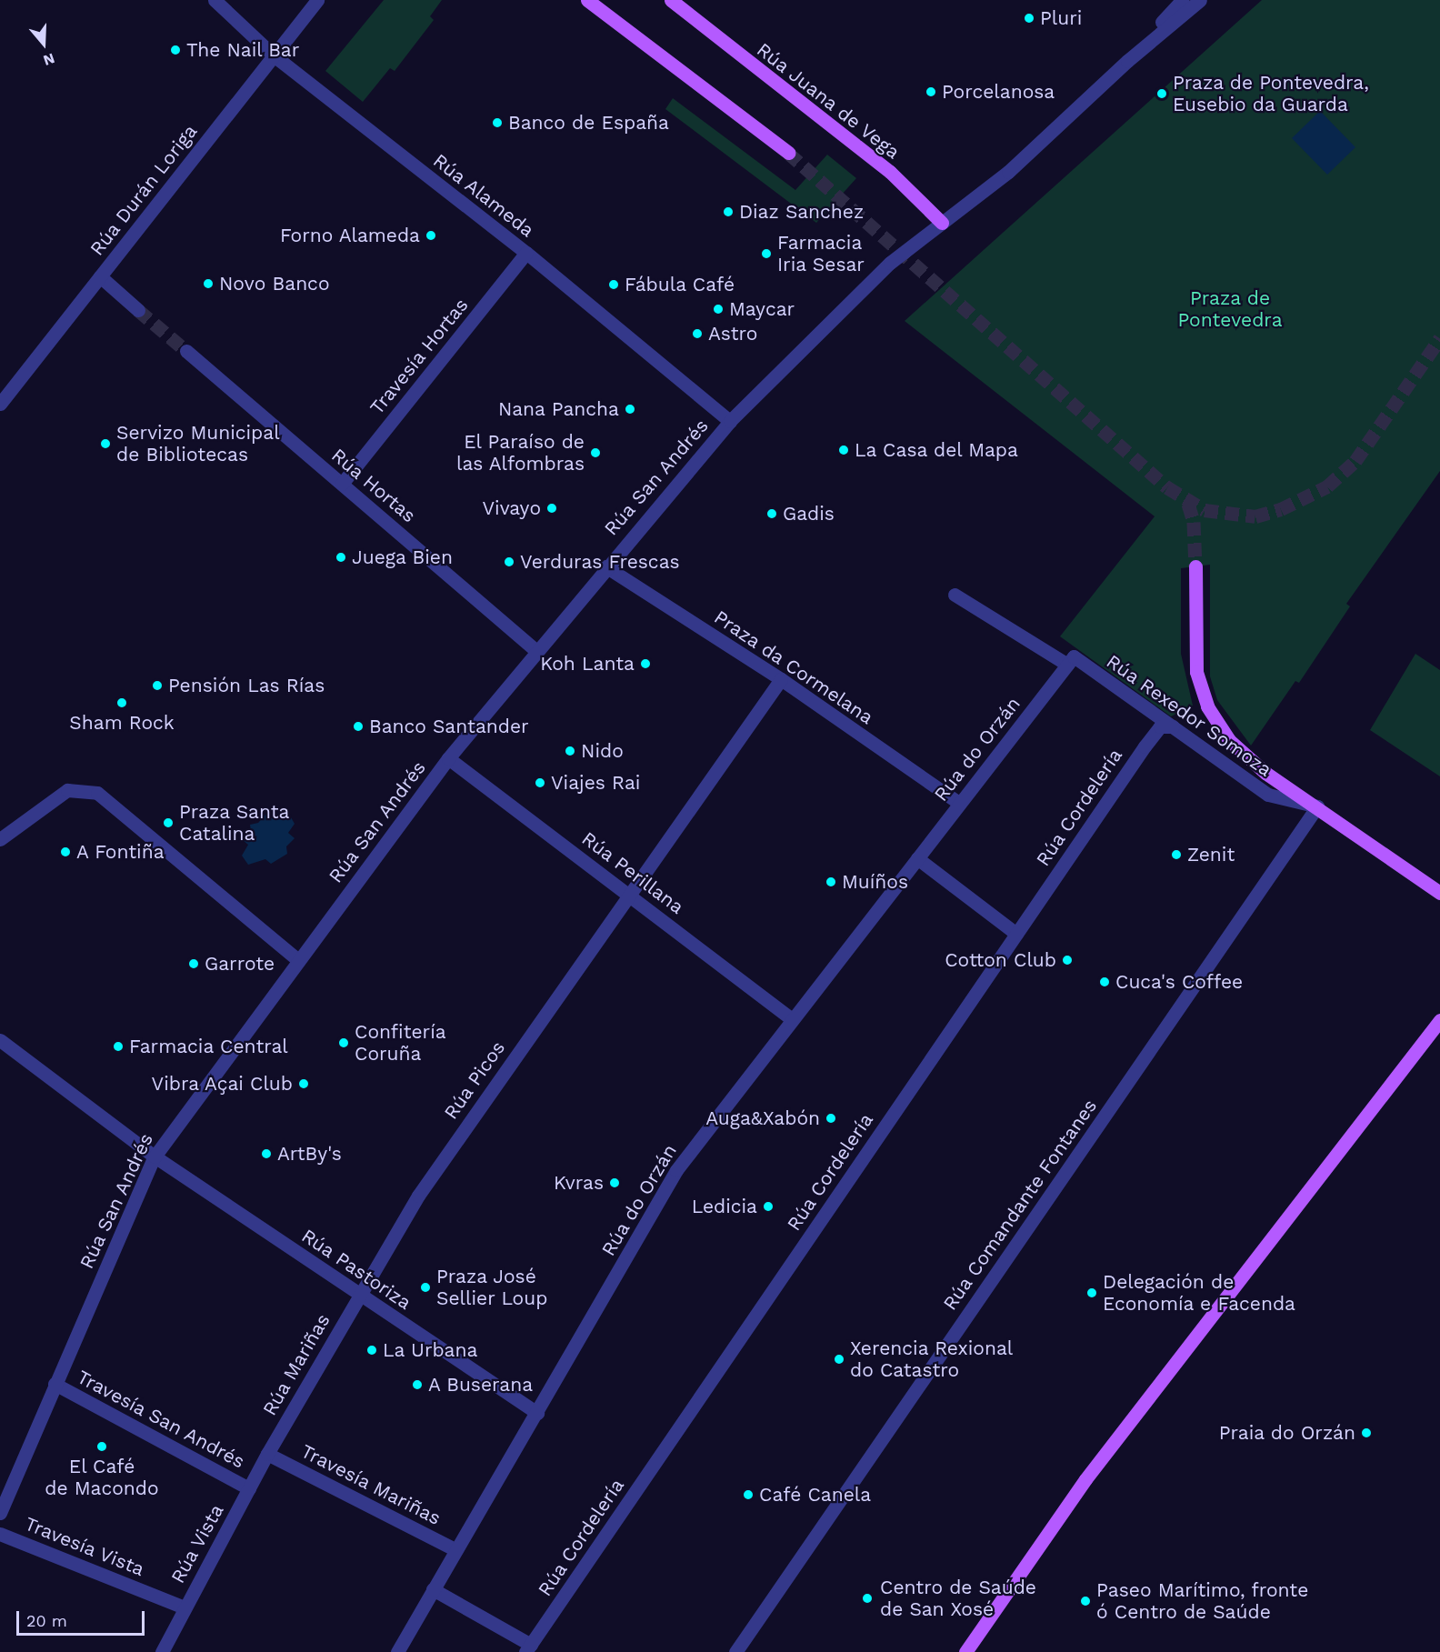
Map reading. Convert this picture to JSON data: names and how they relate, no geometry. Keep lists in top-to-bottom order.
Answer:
{
  "streets": {
    "main road": ["Rúa Juana de Vega", "Rúa Rexedor Somoza"],
    "street": [
      "Rúa Durán Loriga",
      "Rúa Alameda",
      "Travesía Hortas",
      "Rúa San Andrés",
      "Rúa Hortas",
      "Praza da Cormelana",
      "Rúa do Orzán",
      "Rúa Cordelería",
      "Rúa Perillana",
      "Rúa Picos",
      "Rúa Comandante Fontanes",
      "Rúa Pastoriza",
      "Rúa Mariñas",
      "Travesía San Andrés",
      "Travesía Mariñas",
      "Rúa Vista",
      "Travesía Vista"
    ]
  },
  "crossings": [
    ["Rúa Juana de Vega", "Rúa San Andrés"],
    ["Rúa Durán Loriga", "Rúa Alameda"],
    ["Rúa Alameda", "Travesía Hortas"],
    ["Rúa Alameda", "Rúa San Andrés"],
    ["Travesía Hortas", "Rúa Hortas"],
    ["Rúa San Andrés", "Rúa Hortas"],
    ["Rúa San Andrés", "Praza da Cormelana"],
    ["Rúa San Andrés", "Rúa Perillana"],
    ["Rúa San Andrés", "Rúa Pastoriza"],
    ["Rúa San Andrés", "Travesía San Andrés"],
    ["Praza da Cormelana", "Rúa do Orzán"],
    ["Praza da Cormelana", "Rúa Picos"],
    ["Rúa Rexedor Somoza", "Rúa do Orzán"],
    ["Rúa Rexedor Somoza", "Rúa Cordelería"],
    ["Rúa Rexedor Somoza", "Rúa Comandante Fontanes"],
    ["Rúa do Orzán", "Rúa Perillana"],
    ["Rúa do Orzán", "Rúa Pastoriza"],
    ["Rúa do Orzán", "Travesía Mariñas"],
    ["Rúa Perillana", "Rúa Picos"],
    ["Rúa Picos", "Rúa Pastoriza"],
    ["Rúa Picos", "Rúa Mariñas"],
    ["Rúa Pastoriza", "Rúa Mariñas"],
    ["Rúa Mariñas", "Travesía Mariñas"],
    ["Rúa Mariñas", "Rúa Vista"],
    ["Travesía San Andrés", "Rúa Vista"],
    ["Travesía Mariñas", "Rúa Vista"],
    ["Rúa Vista", "Travesía Vista"]
  ],
  "parks": ["Praza de Pontevedra"],
  "places": [
    "Pluri",
    "The Nail Bar",
    "Porcelanosa",
    "Praza de Pontevedra, Eusebio da Guarda",
    "Banco de España",
    "Diaz Sanchez",
    "Forno Alameda",
    "Farmacia Iria Sesar",
    "Novo Banco",
    "Fábula Café",
    "Maycar",
    "Astro",
    "Nana Pancha",
    "Servizo Municipal de Bibliotecas",
    "La Casa del Mapa",
    "El Paraíso de las Alfombras",
    "Vivayo",
    "Gadis",
    "Juega Bien",
    "Verduras Frescas",
    "Koh Lanta",
    "Pensión Las Rías",
    "Sham Rock",
    "Banco Santander",
    "Nido",
    "Viajes Rai",
    "Praza Santa Catalina",
    "A Fontiña",
    "Zenit",
    "Muíños",
    "Cotton Club",
    "Garrote",
    "Cuca's Coffee",
    "Confitería Coruña",
    "Farmacia Central",
    "Vibra Açai Club",
    "Auga&Xabón",
    "ArtBy's",
    "Kvras",
    "Ledicia",
    "Praza José Sellier Loup",
    "Delegación de Economía e Facenda",
    "La Urbana",
    "Xerencia Rexional do Catastro",
    "A Buserana",
    "Praia do Orzán",
    "El Café de Macondo",
    "Café Canela",
    "Centro de Saúde de San Xosé",
    "Paseo Marítimo, fronte ó Centro de Saúde"
  ],
  "scale_bar": "20 m",
  "north": "bottom"
}
